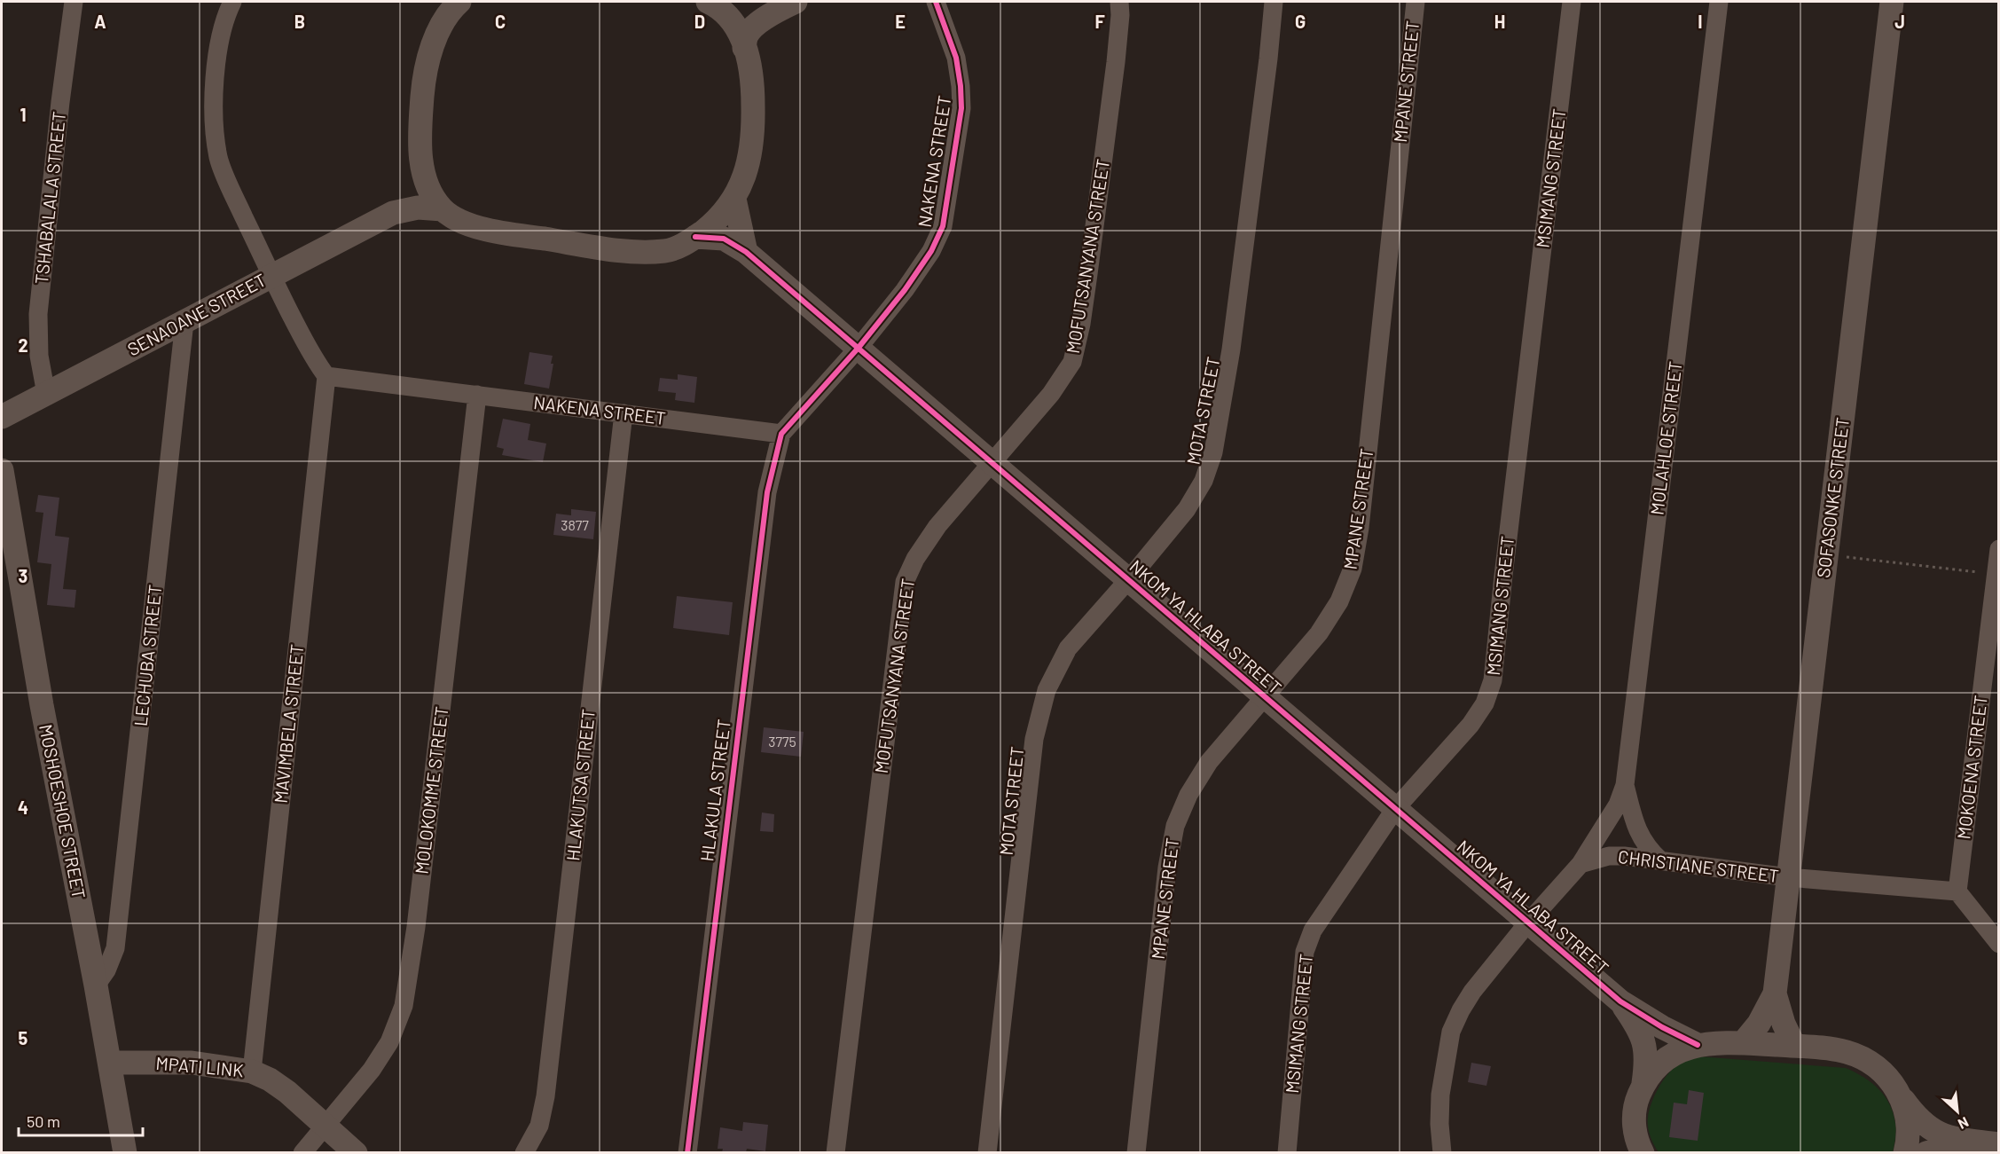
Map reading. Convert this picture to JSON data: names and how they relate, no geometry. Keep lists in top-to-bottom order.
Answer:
{
  "streets": {
    "street": [
      "MPANE STREET",
      "NAKENA STREET",
      "MSIMANG STREET",
      "TSHABALALA STREET",
      "MOFUTSANYANA STREET",
      "SENAOANE STREET",
      "MOTA STREET",
      "MOLAHLOE STREET",
      "SOFASONKE STREET",
      "NKOM YA HLABA STREET",
      "LECHUBA STREET",
      "MAVIMBELA STREET",
      "MOKOENA STREET",
      "HLAKUTSA STREET",
      "MOLOKOMME STREET",
      "HLAKULA STREET",
      "MOSHOESHOE STREET",
      "CHRISTIANE STREET",
      "MPATI LINK"
    ]
  },
  "crossings": [
    ["MPANE STREET", "NKOM YA HLABA STREET"],
    ["NAKENA STREET", "NKOM YA HLABA STREET"],
    ["NAKENA STREET", "MAVIMBELA STREET"],
    ["NAKENA STREET", "HLAKUTSA STREET"],
    ["NAKENA STREET", "MOLOKOMME STREET"],
    ["NAKENA STREET", "HLAKULA STREET"],
    ["MSIMANG STREET", "NKOM YA HLABA STREET"],
    ["TSHABALALA STREET", "SENAOANE STREET"],
    ["MOFUTSANYANA STREET", "NKOM YA HLABA STREET"],
    ["SENAOANE STREET", "LECHUBA STREET"],
    ["MOTA STREET", "NKOM YA HLABA STREET"],
    ["MOLAHLOE STREET", "CHRISTIANE STREET"],
    ["SOFASONKE STREET", "CHRISTIANE STREET"],
    ["LECHUBA STREET", "MOSHOESHOE STREET"],
    ["MAVIMBELA STREET", "MPATI LINK"],
    ["MOKOENA STREET", "CHRISTIANE STREET"],
    ["MOLOKOMME STREET", "MPATI LINK"],
    ["MOSHOESHOE STREET", "MPATI LINK"]
  ],
  "house_numbers": ["3877", "3775"],
  "scale_bar": "50 m",
  "north": "bottom right",
  "grid": {
    "columns": [
      "A",
      "B",
      "C",
      "D",
      "E",
      "F",
      "G",
      "H",
      "I",
      "J"
    ],
    "rows": [
      "1",
      "2",
      "3",
      "4",
      "5"
    ]
  }
}
